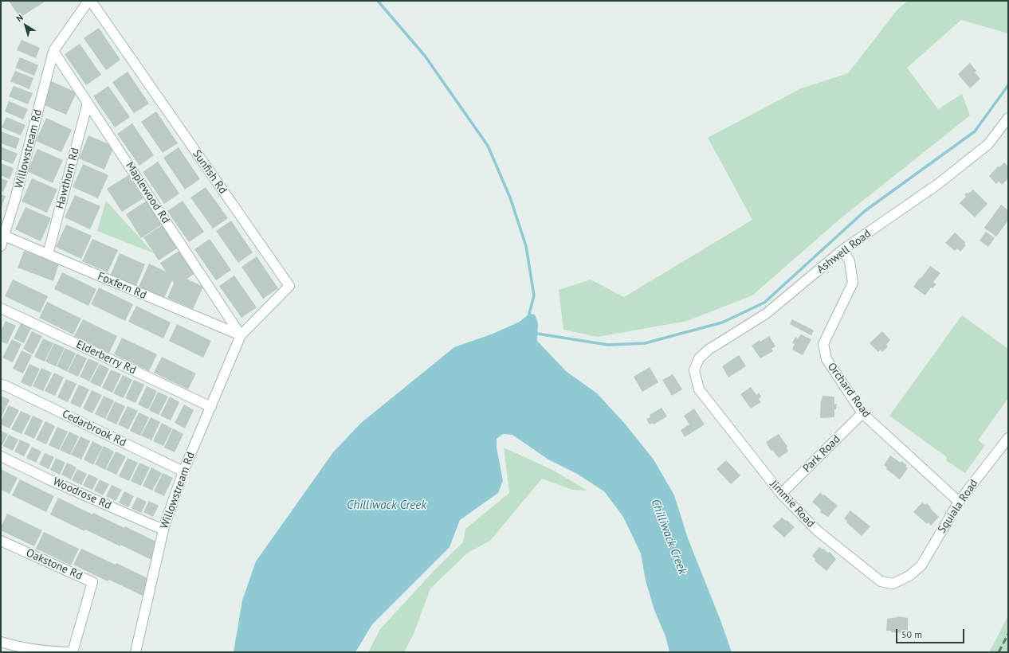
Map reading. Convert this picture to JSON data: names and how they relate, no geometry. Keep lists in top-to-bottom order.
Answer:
{
  "streets": {
    "street": [
      "Willowstream Rd",
      "Sunfish Rd",
      "Hawthorn Rd",
      "Maplewood Rd",
      "Ashwell Road",
      "Foxfern Rd",
      "Elderberry Rd",
      "Orchard Road",
      "Cedarbrook Rd",
      "Park Road",
      "Woodrose Rd",
      "Jimmie Road",
      "Squiala Road",
      "Oakstone Rd"
    ]
  },
  "crossings": [
    ["Willowstream Rd", "Sunfish Rd"],
    ["Willowstream Rd", "Maplewood Rd"],
    ["Willowstream Rd", "Foxfern Rd"],
    ["Willowstream Rd", "Elderberry Rd"],
    ["Willowstream Rd", "Cedarbrook Rd"],
    ["Willowstream Rd", "Woodrose Rd"],
    ["Sunfish Rd", "Maplewood Rd"],
    ["Sunfish Rd", "Foxfern Rd"],
    ["Hawthorn Rd", "Maplewood Rd"],
    ["Hawthorn Rd", "Foxfern Rd"],
    ["Maplewood Rd", "Foxfern Rd"],
    ["Ashwell Road", "Orchard Road"],
    ["Ashwell Road", "Jimmie Road"],
    ["Orchard Road", "Park Road"],
    ["Orchard Road", "Squiala Road"],
    ["Park Road", "Jimmie Road"],
    ["Jimmie Road", "Squiala Road"]
  ],
  "water": ["Chilliwack Creek"],
  "scale_bar": "50 m",
  "north": "top left"
}
